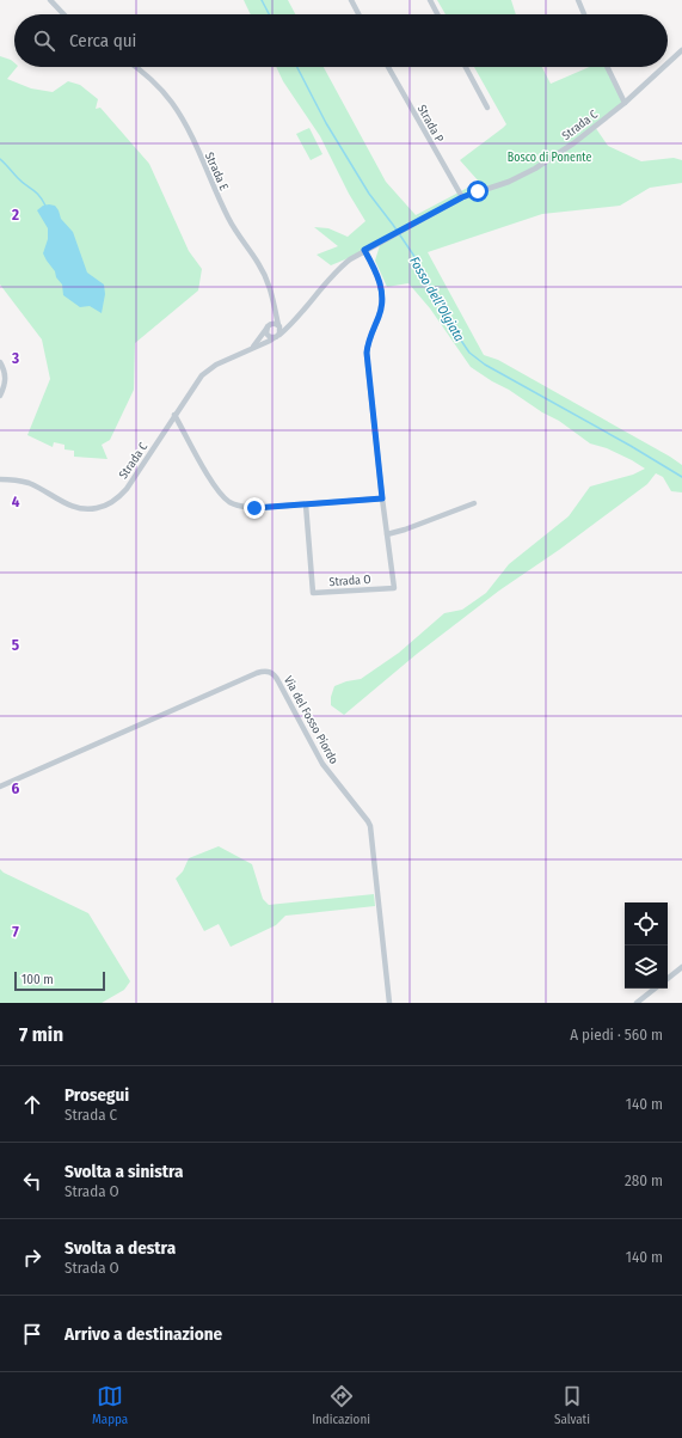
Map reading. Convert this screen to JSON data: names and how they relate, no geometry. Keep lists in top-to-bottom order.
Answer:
{
  "streets": {
    "street": [
      "Strada P",
      "Strada C",
      "Strada E",
      "Strada O",
      "Via del Fosso Piordo"
    ]
  },
  "crossings": [
    ["Strada P", "Strada C"],
    ["Strada C", "Strada E"],
    ["Strada C", "Strada O"]
  ],
  "water": ["Fosso dell’Olgiata"],
  "parks": ["Bosco di Ponente"],
  "scale_bar": "100 m",
  "page": {
    "search": "Cerca qui",
    "scale": "100 m",
    "heading": ["7 min", "A piedi · 560 m"],
    "list": [
      ["Prosegui", "Strada C", "140 m"],
      ["Svolta a sinistra", "Strada O", "280 m"],
      ["Svolta a destra", "Strada O", "140 m"],
      "Arrivo a destinazione"
    ],
    "nav": ["Mappa", "Indicazioni", "Salvati"]
  },
  "grid": {
    "rows": [
      "2",
      "3",
      "4",
      "5",
      "6",
      "7"
    ]
  }
}
